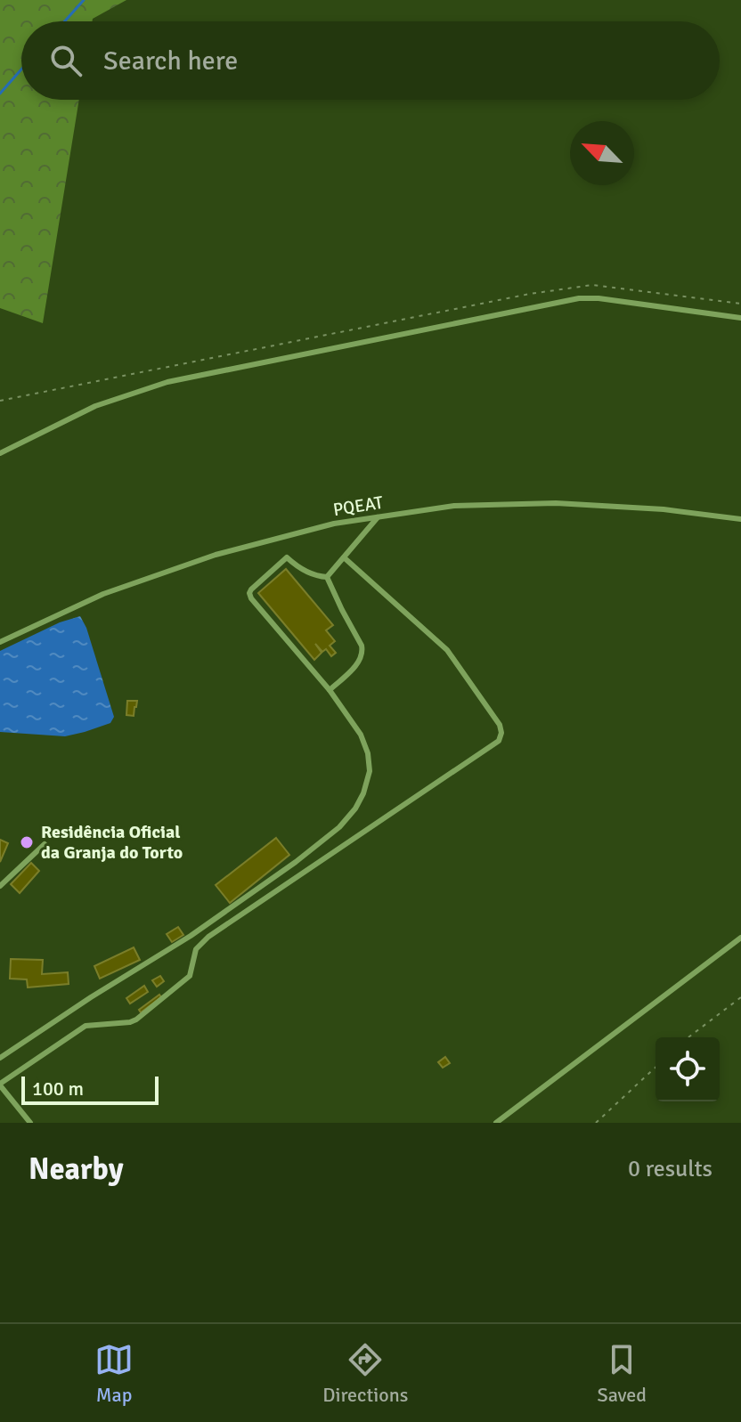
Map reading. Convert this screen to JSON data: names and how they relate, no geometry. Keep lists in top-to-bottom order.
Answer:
{
  "streets": {
    "lane": ["PQEAT"]
  },
  "places": ["Residência Oficial da Granja do Torto"],
  "scale_bar": "100 m",
  "north": "top left",
  "page": {
    "search": "Search here",
    "scale": "100 m",
    "heading": ["Nearby", "0 results"],
    "nav": ["Map", "Directions", "Saved"]
  }
}
